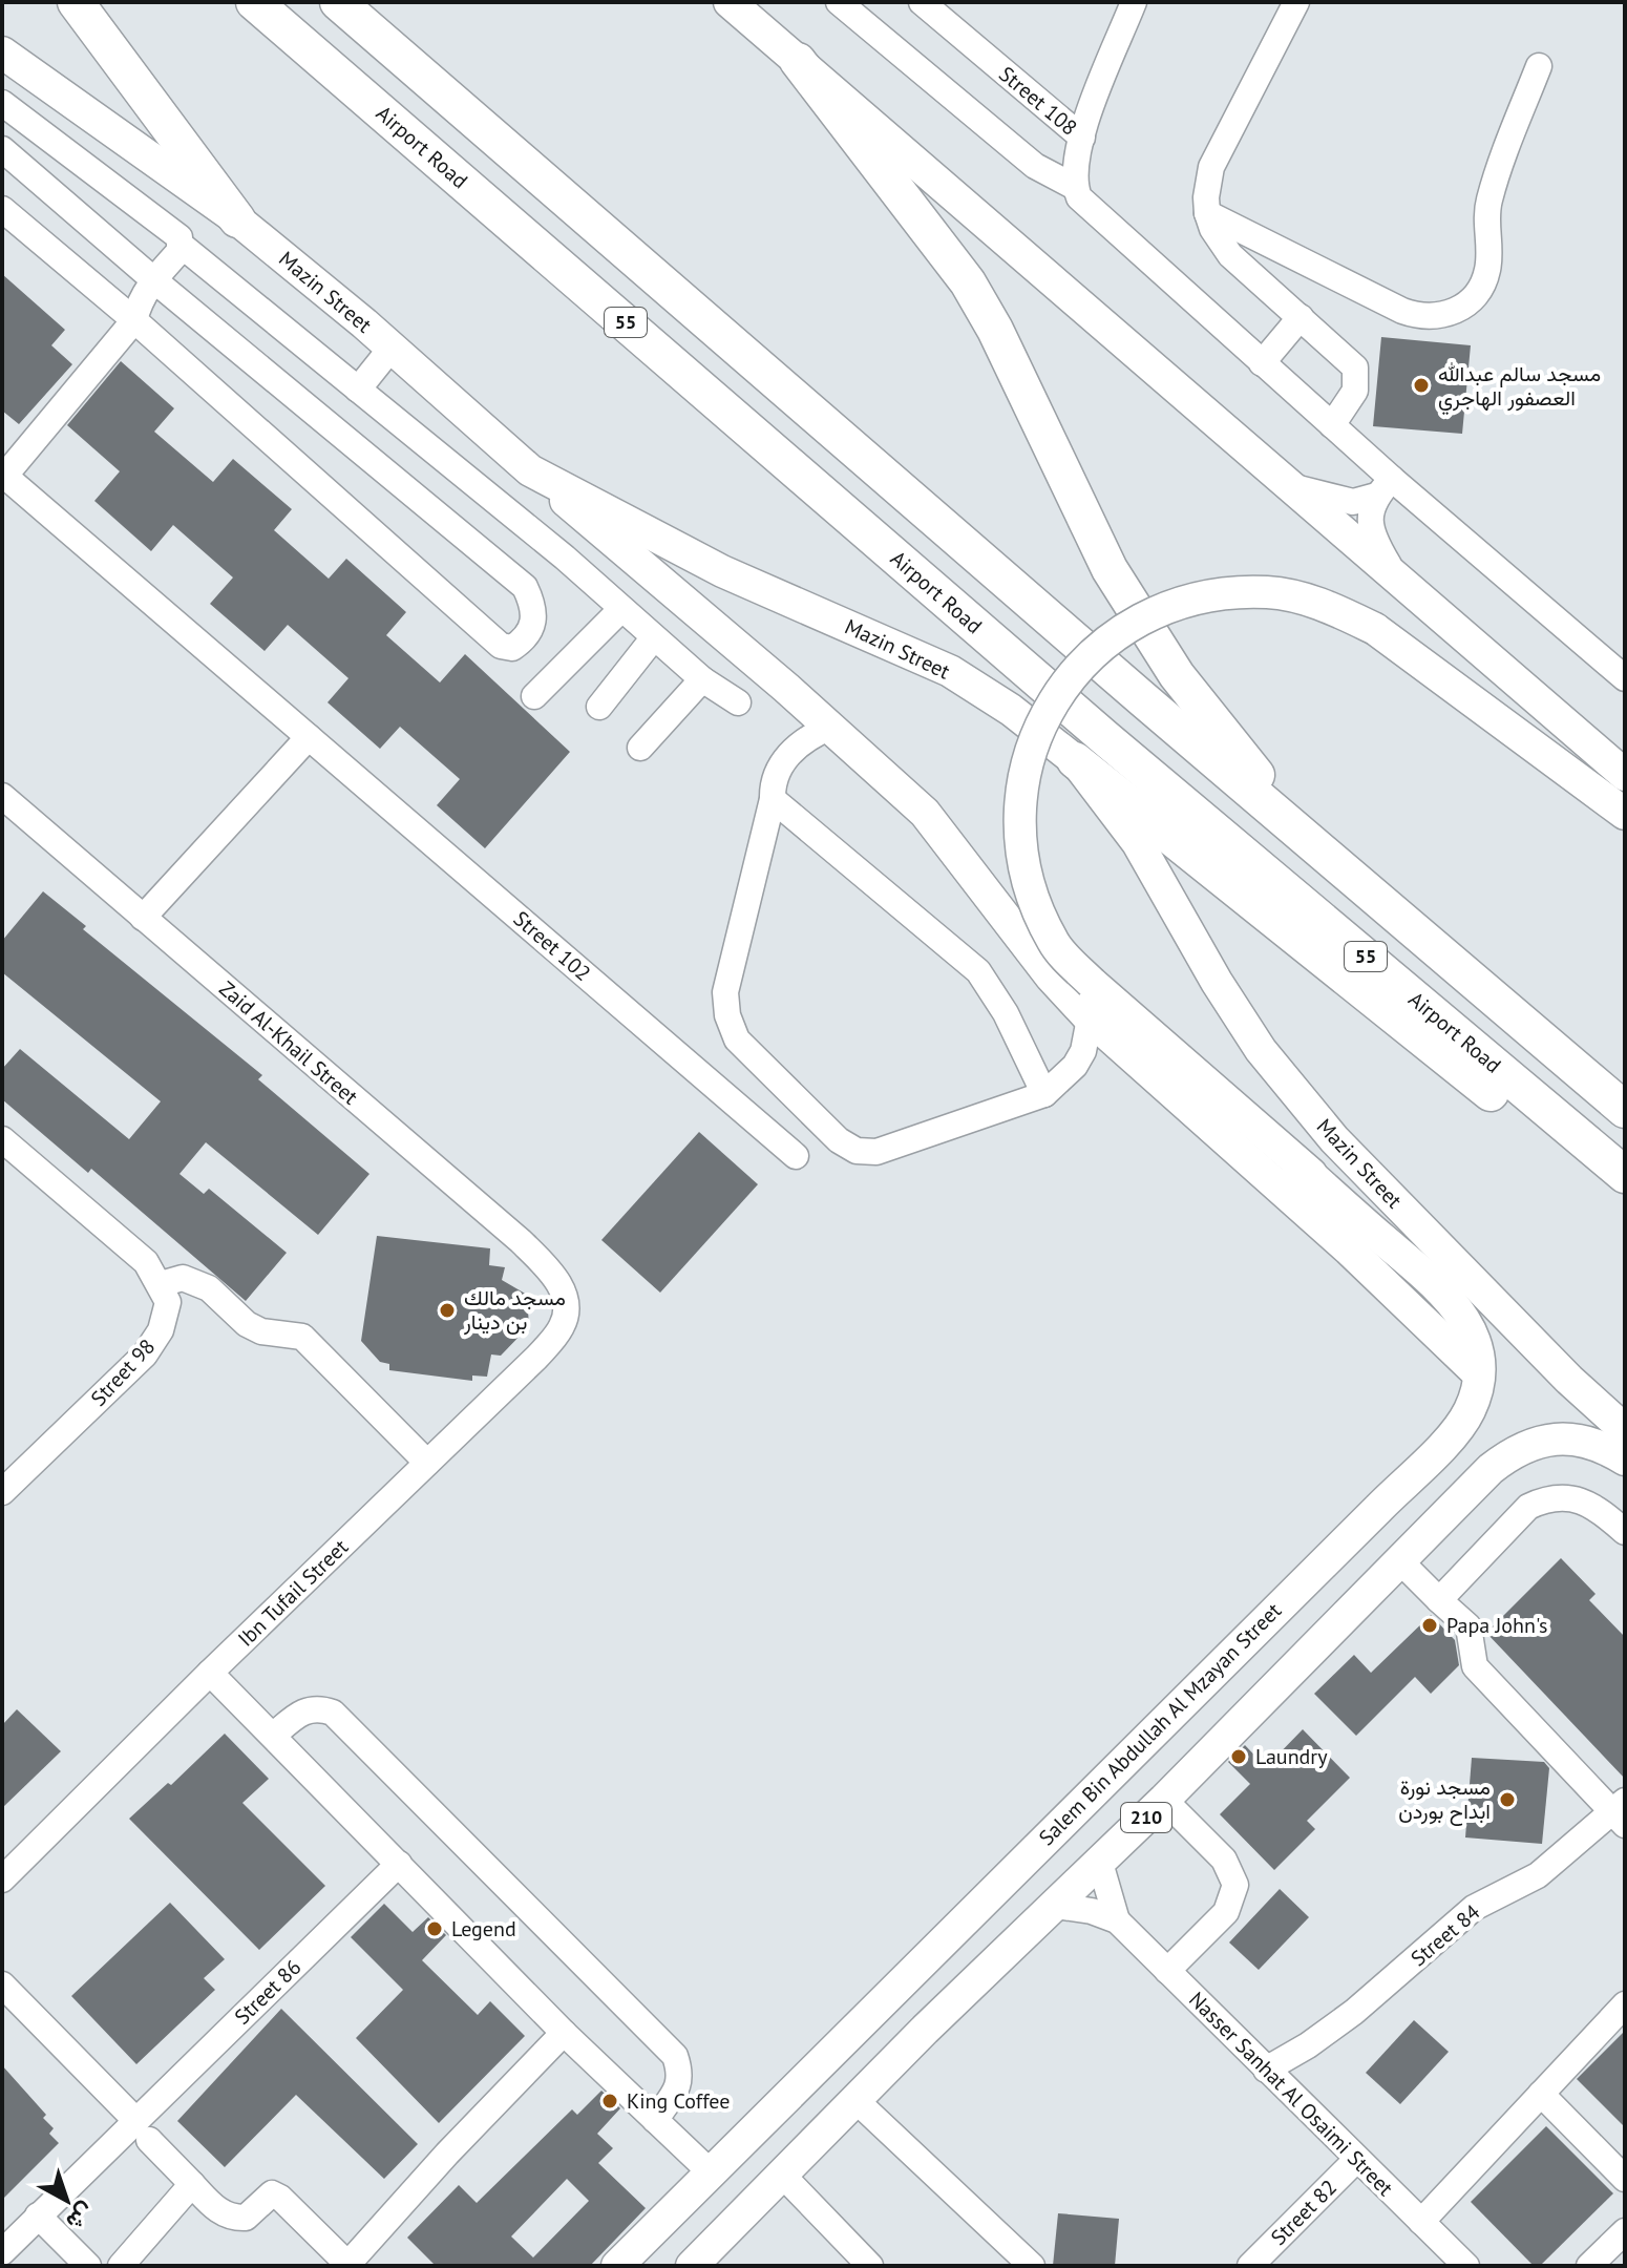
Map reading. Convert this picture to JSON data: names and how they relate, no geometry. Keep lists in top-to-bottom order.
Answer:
{
  "streets": {
    "highway": ["Airport Road", "55"],
    "main road": ["Mazin Street", "Salem Bin Abdullah Al Mzayan Street", "210"],
    "street": [
      "Street 108",
      "Street 102",
      "Zaid Al-Khail Street",
      "Street 98",
      "Ibn Tufail Street",
      "Street 84",
      "Street 86",
      "Nasser Sanhat Al Osaimi Street",
      "Street 82"
    ]
  },
  "crossings": [
    ["Zaid Al-Khail Street", "Ibn Tufail Street"],
    ["210", "Nasser Sanhat Al Osaimi Street"],
    ["Street 84", "Nasser Sanhat Al Osaimi Street"],
    ["Nasser Sanhat Al Osaimi Street", "Street 82"]
  ],
  "places": [
    "مسجد سالم عبدالله العصفور الهاجري",
    "مسجد مالك بن دينار",
    "Papa John's",
    "Laundry",
    "مسجد نورة ابداح بوردن",
    "Legend",
    "King Coffee"
  ],
  "north": "bottom right"
}
